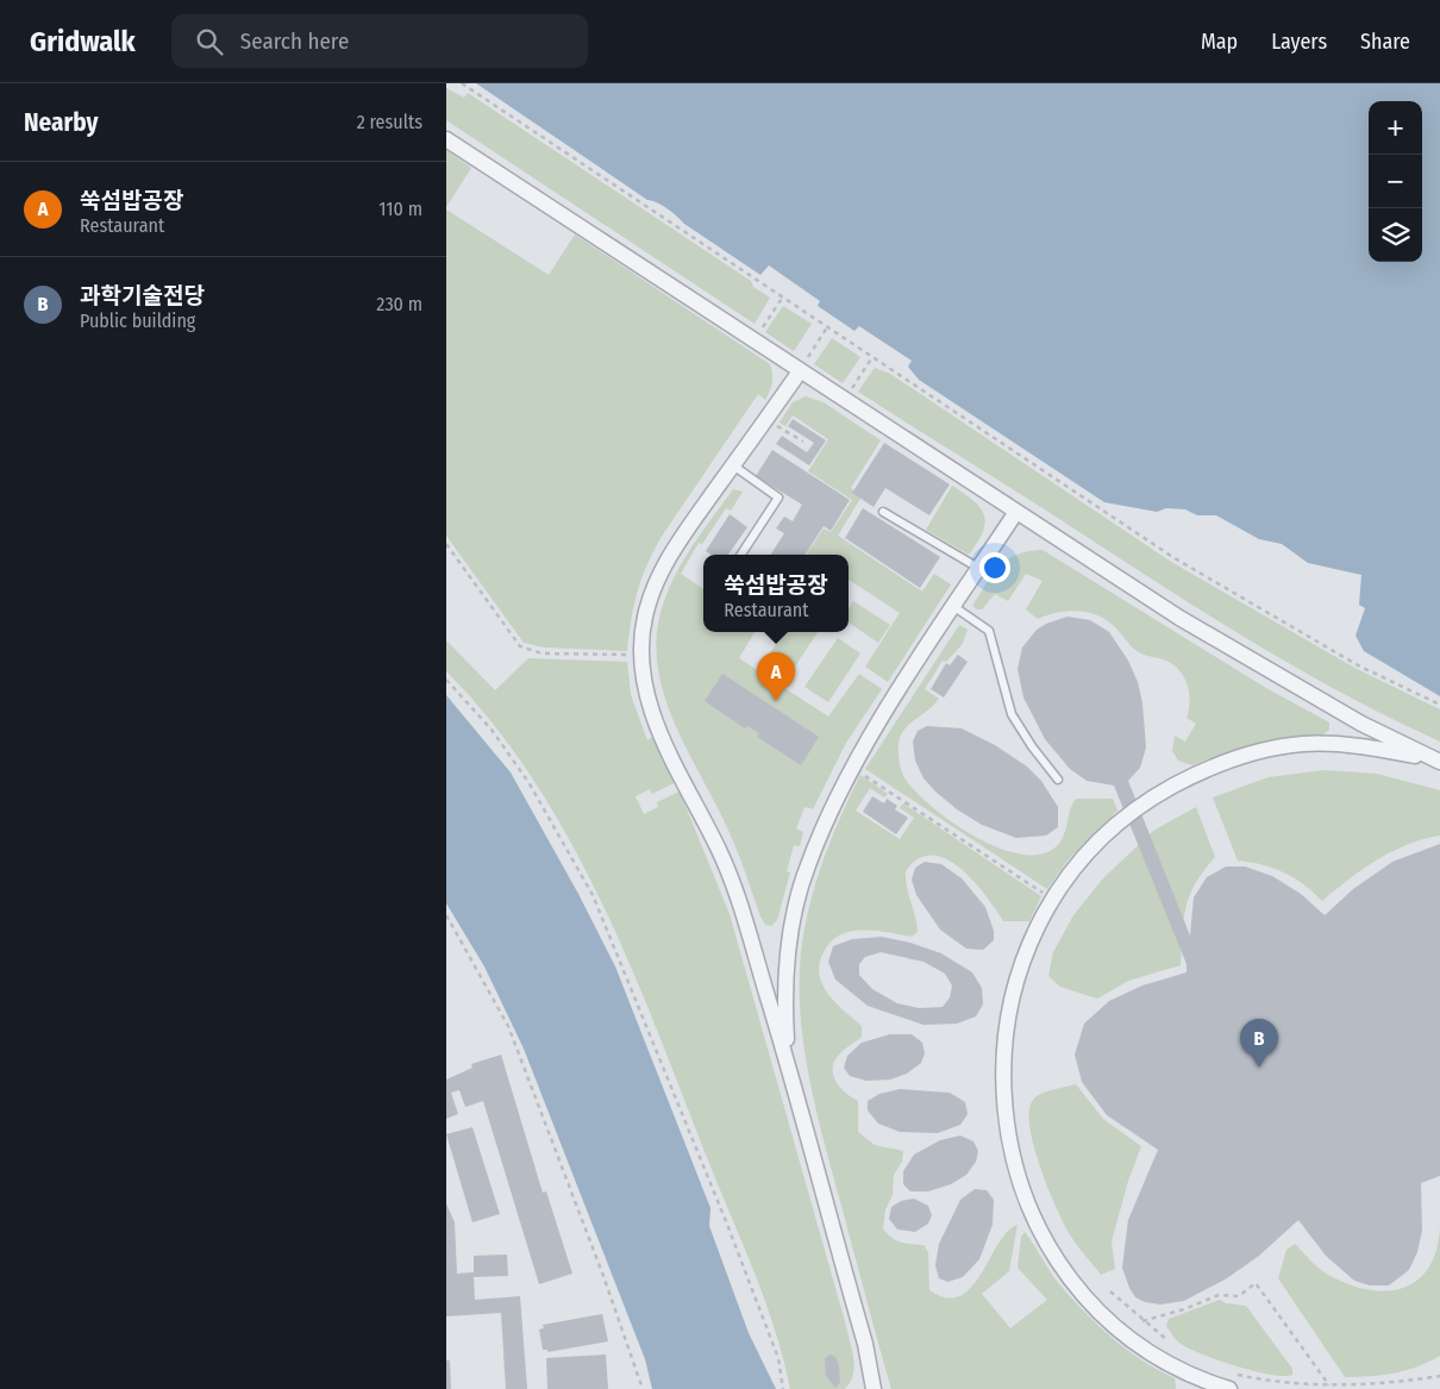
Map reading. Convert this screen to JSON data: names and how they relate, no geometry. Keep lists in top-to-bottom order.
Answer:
{
  "page": {
    "header": "Gridwalk",
    "search": "Search here",
    "nav": ["Map", "Layers", "Share"],
    "heading": ["Nearby", "2 results"],
    "map_buttons": ["+", "−"],
    "list": [
      {
        "mark": "A",
        "name": "쑥섬밥공장",
        "note": "Restaurant",
        "value": "110 m"
      },
      {
        "mark": "B",
        "name": "과학기술전당",
        "note": "Public building",
        "value": "230 m"
      }
    ],
    "popup": ["쑥섬밥공장", "Restaurant"],
    "pins": ["A", "B"]
  }
}
